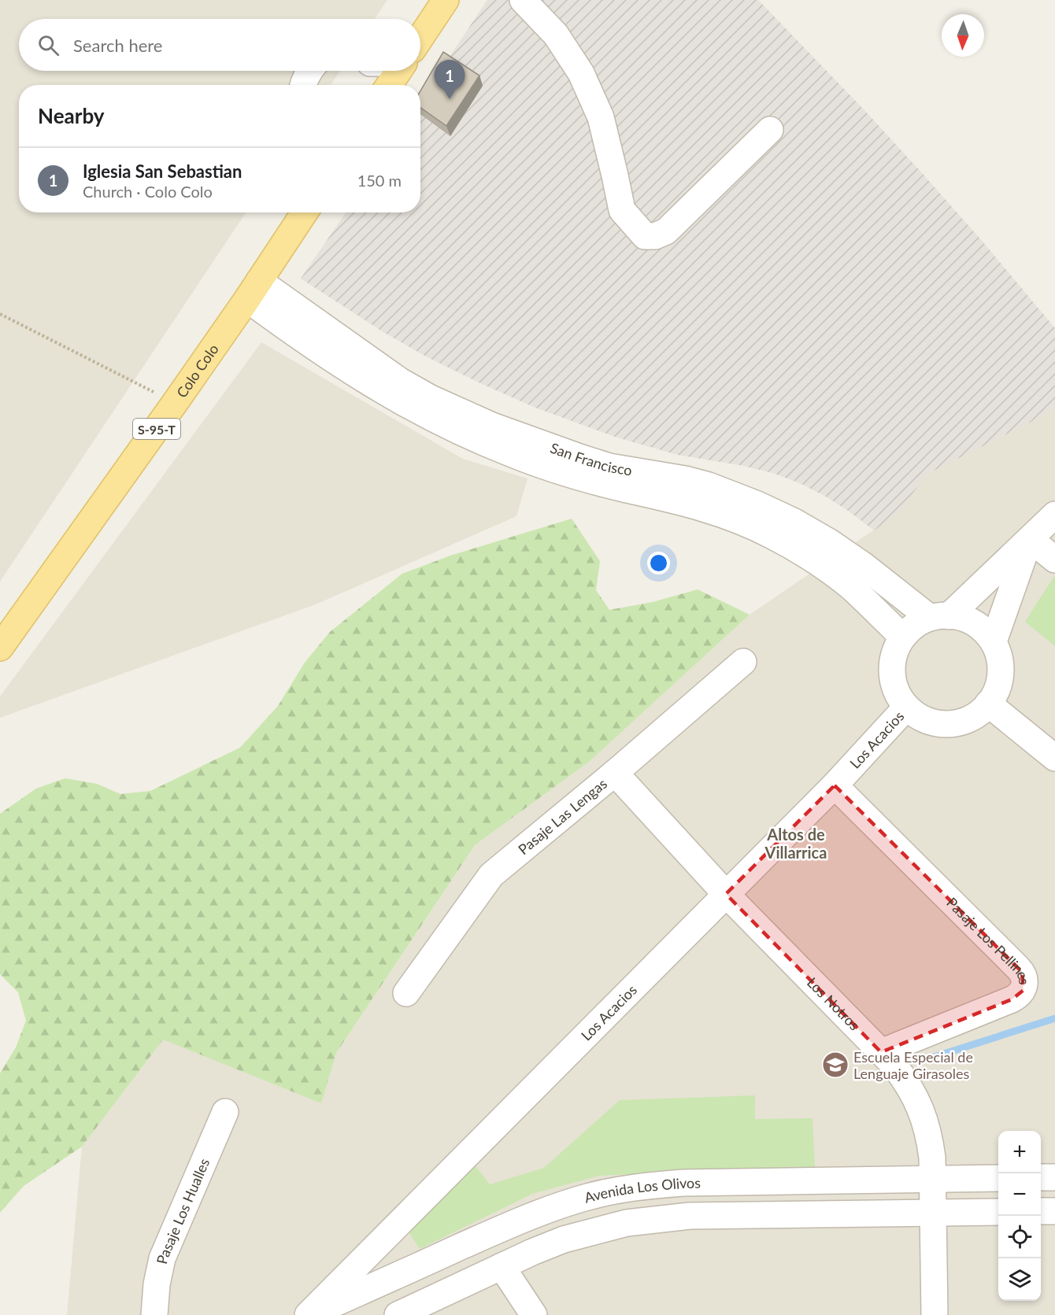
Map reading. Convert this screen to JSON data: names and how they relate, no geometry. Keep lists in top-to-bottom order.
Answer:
{
  "streets": {
    "main road": ["Colo Colo", "S-95-T"],
    "street": [
      "San Francisco",
      "Los Acacios",
      "Pasaje Las Lengas",
      "Pasaje Los Pellines",
      "Los Notros",
      "Avenida Los Olivos",
      "Pasaje Los Hualles"
    ]
  },
  "crossings": [
    ["Colo Colo", "San Francisco"],
    ["San Francisco", "Los Acacios"],
    ["Los Acacios", "Pasaje Los Pellines"],
    ["Los Acacios", "Los Notros"],
    ["Los Acacios", "Avenida Los Olivos"],
    ["Pasaje Las Lengas", "Los Notros"],
    ["Pasaje Los Pellines", "Los Notros"],
    ["Los Notros", "Avenida Los Olivos"]
  ],
  "districts": ["Altos de Villarrica"],
  "places": {
    "school or university": ["Escuela Especial de Lenguaje Girasoles"]
  },
  "north": "bottom",
  "page": {
    "search": "Search here",
    "pins": "1",
    "heading": "Nearby",
    "list": [
      {
        "mark": "1",
        "name": "Iglesia San Sebastian",
        "note": "Church · Colo Colo",
        "value": "150 m"
      }
    ],
    "map_buttons": ["+", "−"]
  }
}
